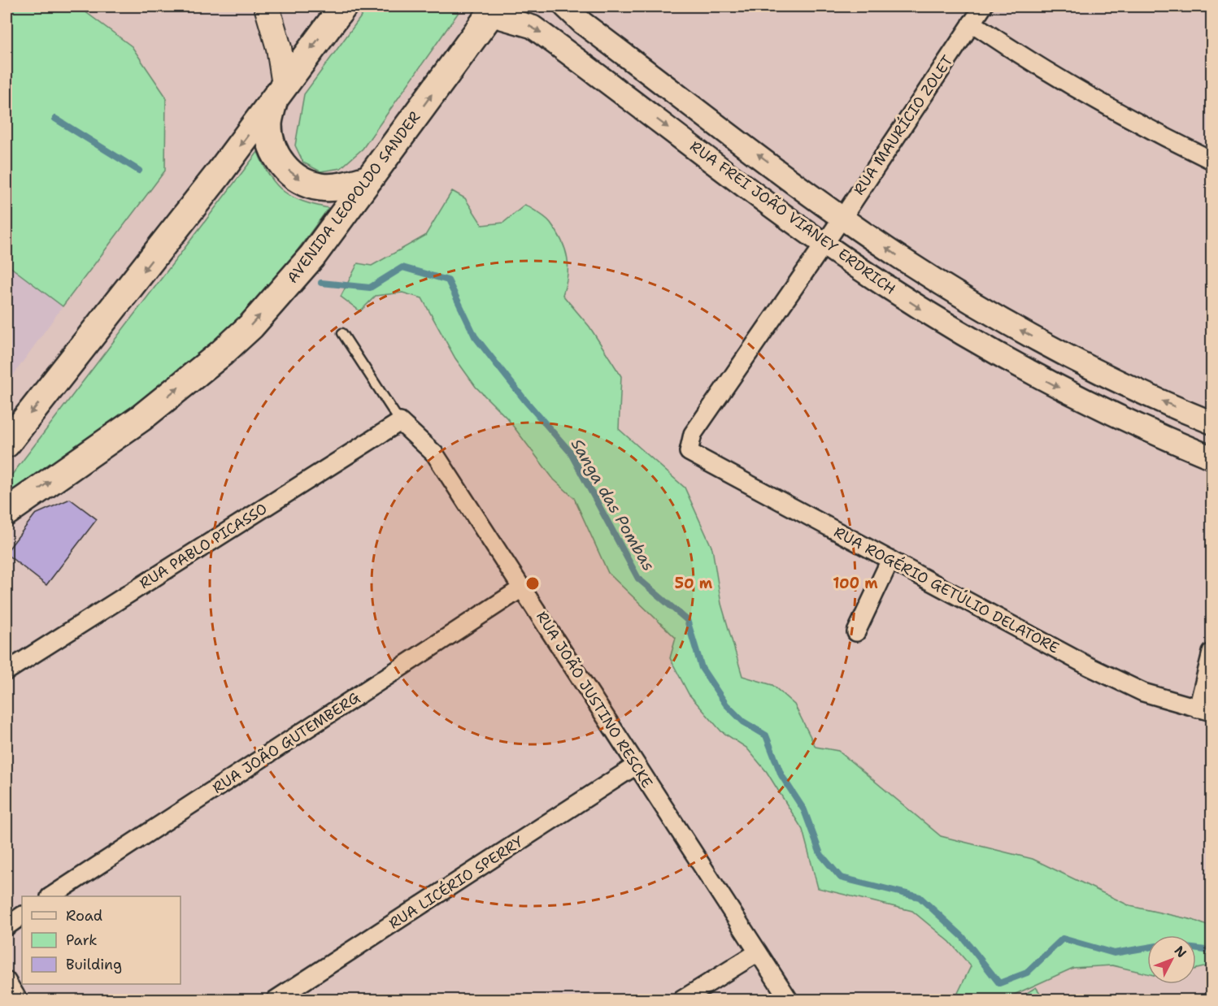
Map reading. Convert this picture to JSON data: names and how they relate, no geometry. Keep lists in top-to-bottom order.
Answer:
{
  "streets": {
    "highway": ["AVENIDA LEOPOLDO SANDER"],
    "street": [
      "RUA MAURÍCIO ZOLET",
      "RUA FREI JOÃO VIANEY ERDRICH",
      "RUA PABLO PICASSO",
      "RUA ROGÉRIO GETÚLIO DELATORE",
      "RUA JOÃO JUSTINO RESCKE",
      "RUA JOÃO GUTEMBERG",
      "RUA LICÉRIO SPERRY"
    ]
  },
  "crossings": [
    ["RUA MAURÍCIO ZOLET", "RUA FREI JOÃO VIANEY ERDRICH"],
    ["RUA MAURÍCIO ZOLET", "RUA ROGÉRIO GETÚLIO DELATORE"],
    ["AVENIDA LEOPOLDO SANDER", "RUA FREI JOÃO VIANEY ERDRICH"],
    ["RUA PABLO PICASSO", "RUA JOÃO JUSTINO RESCKE"],
    ["RUA JOÃO JUSTINO RESCKE", "RUA JOÃO GUTEMBERG"],
    ["RUA JOÃO JUSTINO RESCKE", "RUA LICÉRIO SPERRY"]
  ],
  "water": ["Sanga das Pombas"],
  "legend": ["Road", "Park", "Building"],
  "north": "top right",
  "rings": ["50 m", "100 m"]
}
